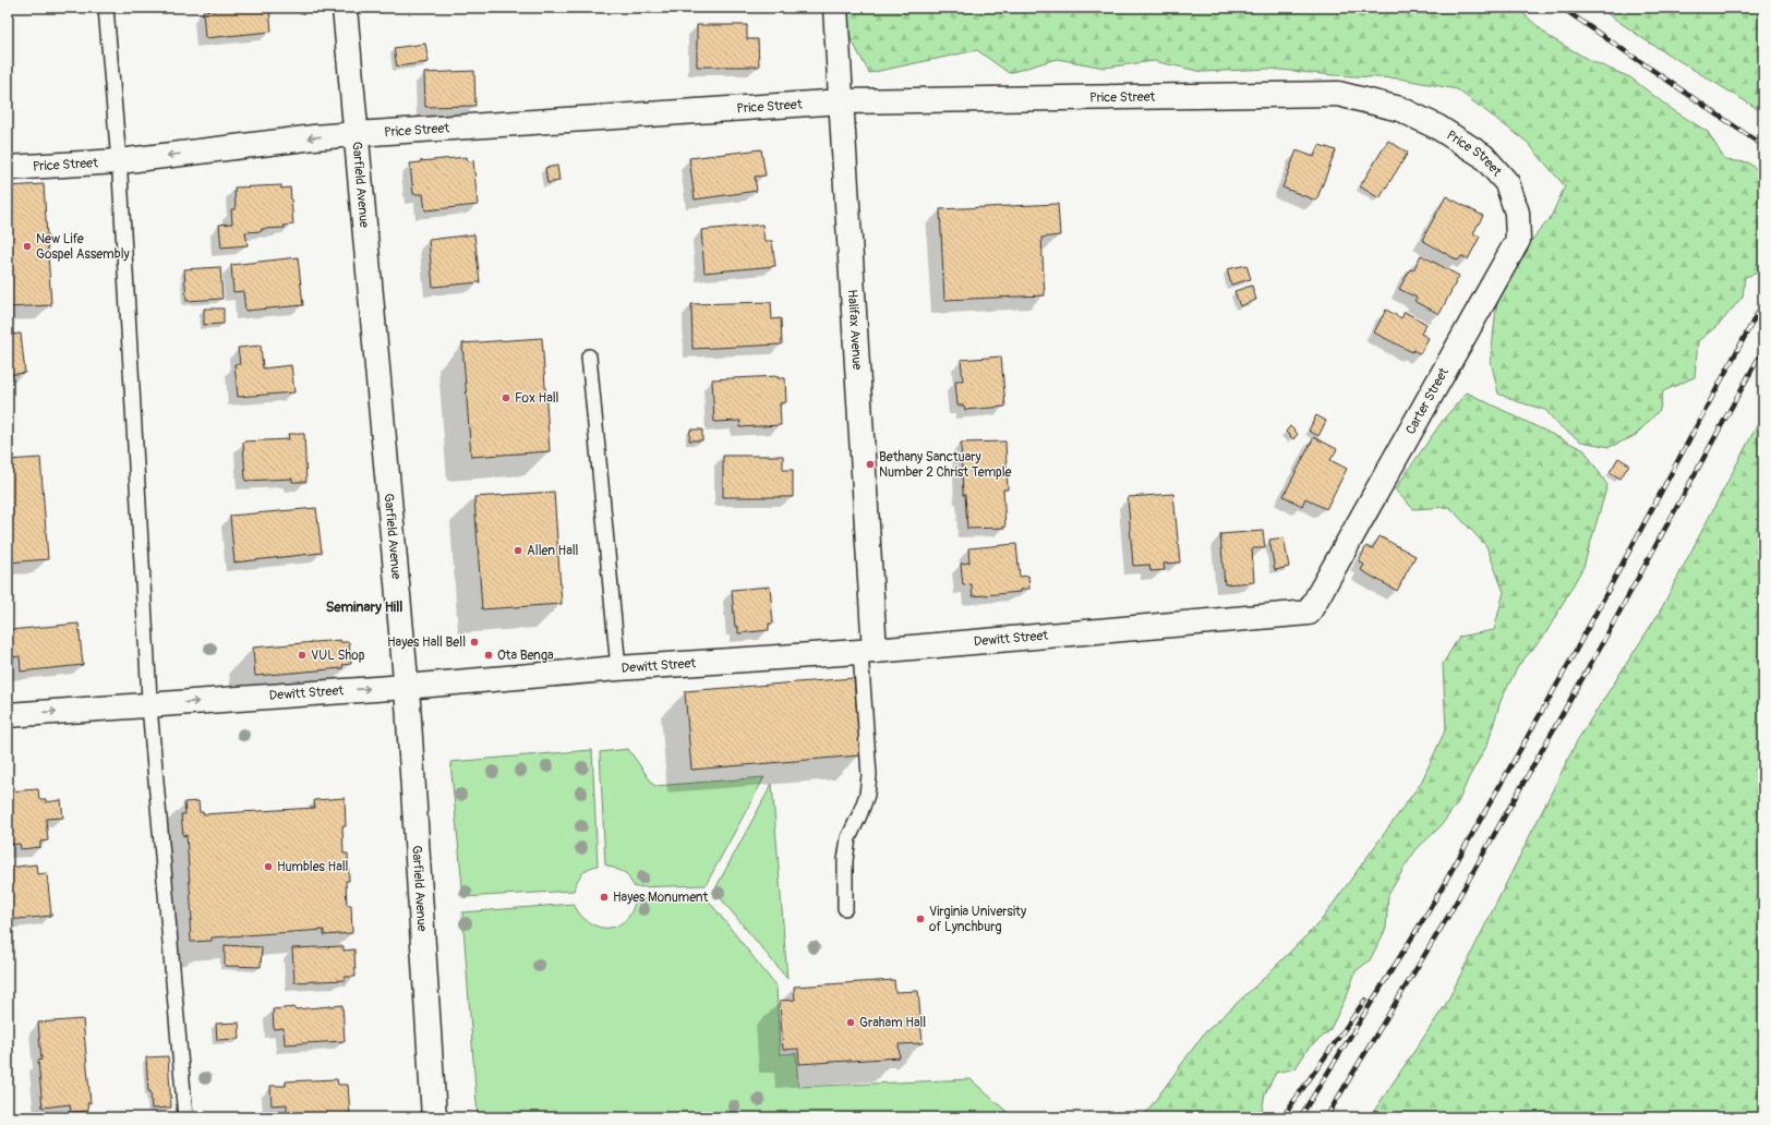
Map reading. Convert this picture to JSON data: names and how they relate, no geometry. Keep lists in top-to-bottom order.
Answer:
{
  "streets": {
    "street": [
      "Price Street",
      "Garfield Avenue",
      "Halifax Avenue",
      "Carter Street",
      "Dewitt Street"
    ]
  },
  "crossings": [
    ["Price Street", "Garfield Avenue"],
    ["Price Street", "Halifax Avenue"],
    ["Price Street", "Carter Street"],
    ["Garfield Avenue", "Dewitt Street"],
    ["Halifax Avenue", "Dewitt Street"],
    ["Carter Street", "Dewitt Street"]
  ],
  "districts": ["Seminary Hill"],
  "places": [
    "New Life Gospel Assembly",
    "Fox Hall",
    "Bethany Sanctuary Number 2 Christ Temple",
    "Allen Hall",
    "Hayes Hall Bell",
    "VUL Shop",
    "Ota Benga",
    "Humbles Hall",
    "Hayes Monument",
    "Virginia University of Lynchburg",
    "Graham Hall"
  ]
}
